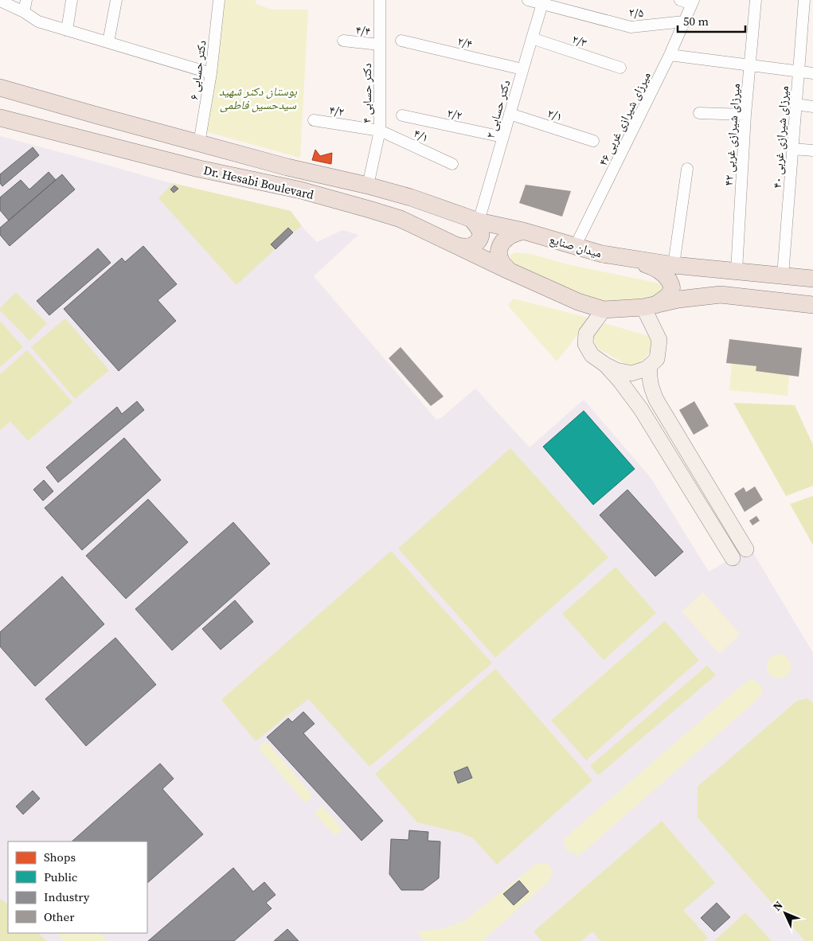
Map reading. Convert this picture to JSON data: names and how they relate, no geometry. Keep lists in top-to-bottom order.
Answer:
{
  "streets": {
    "main road": ["Dr. Hesabi Boulevard", "میدان صنایع"],
    "street": [
      "۲/۵",
      "۴/۴",
      "۲/۳",
      "۲/۴",
      "۶ دکتر حسابی",
      "دکتر حسابی ۴",
      "دکتر حسابی ۲",
      "۴/۲",
      "۲/۲",
      "۲/۱",
      "میرزای شیرازی غربی ۴۶",
      "میرزای شیرازی غربی ۴۲",
      "۴/۱",
      "میرزای شیرازی غربی ۴۰"
    ]
  },
  "crossings": [
    ["۲/۵", "دکتر حسابی ۲"],
    ["۲/۵", "میرزای شیرازی غربی ۴۶"],
    ["۴/۴", "دکتر حسابی ۴"],
    ["۲/۳", "دکتر حسابی ۲"],
    ["۲/۴", "دکتر حسابی ۲"],
    ["۶ دکتر حسابی", "Dr. Hesabi Boulevard"],
    ["دکتر حسابی ۴", "۴/۲"],
    ["دکتر حسابی ۴", "۴/۱"],
    ["دکتر حسابی ۴", "Dr. Hesabi Boulevard"],
    ["دکتر حسابی ۲", "۲/۲"],
    ["دکتر حسابی ۲", "۲/۱"],
    ["دکتر حسابی ۲", "Dr. Hesabi Boulevard"],
    ["دکتر حسابی ۲", "میدان صنایع"],
    ["۴/۲", "۴/۱"],
    ["میرزای شیرازی غربی ۴۶", "میدان صنایع"],
    ["میرزای شیرازی غربی ۴۲", "میدان صنایع"],
    ["میرزای شیرازی غربی ۴۰", "میدان صنایع"],
    ["Dr. Hesabi Boulevard", "میدان صنایع"]
  ],
  "parks": ["بوستان دکتر شهید سیدحسین فاطمی"],
  "legend": [
    "Shops",
    "Public",
    "Industry",
    "Other"
  ],
  "scale_bar": "50 m",
  "north": "top left"
}
